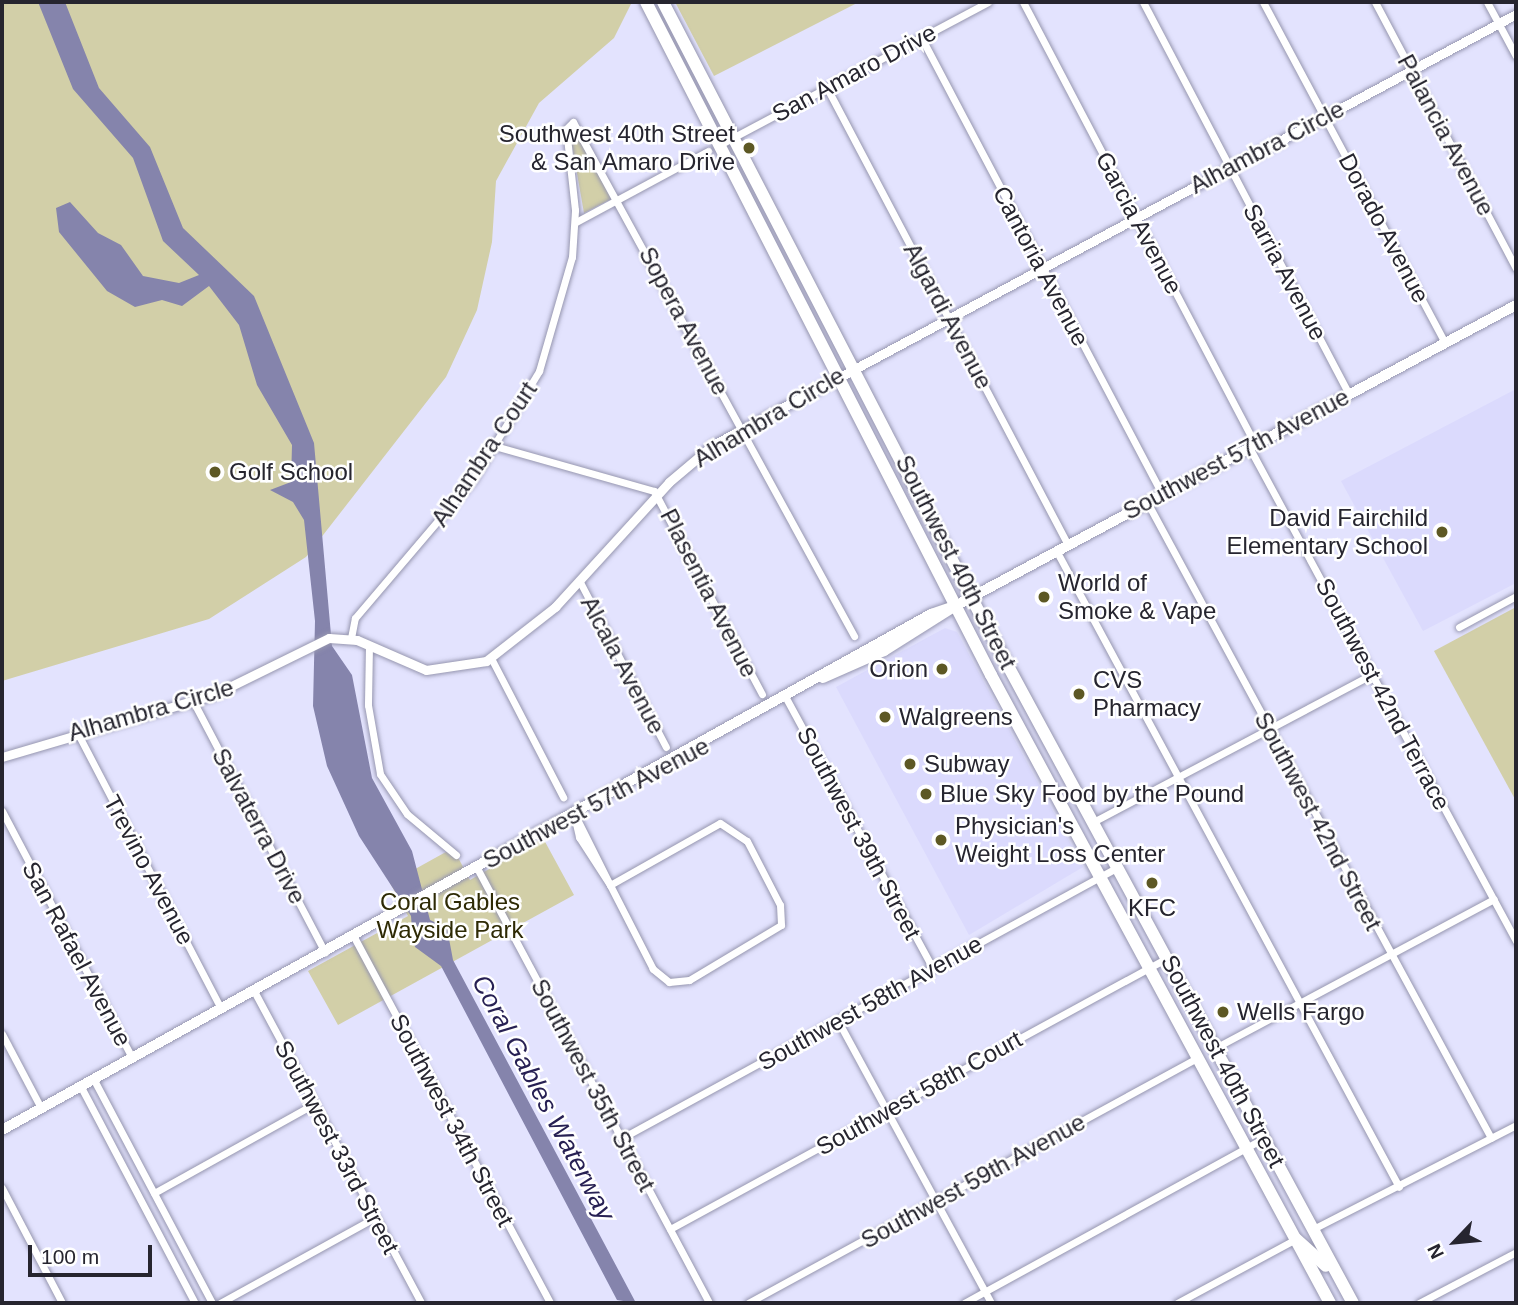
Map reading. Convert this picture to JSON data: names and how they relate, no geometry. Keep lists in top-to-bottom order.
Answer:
{
  "streets": {
    "main road": ["Southwest 57th Avenue", "Southwest 40th Street"],
    "street": [
      "San Amaro Drive",
      "Palancia Avenue",
      "Alhambra Circle",
      "Garcia Avenue",
      "Dorado Avenue",
      "Cantoria Avenue",
      "Sarria Avenue",
      "Algardi Avenue",
      "Sopera Avenue",
      "Alhambra Court",
      "Plasentia Avenue",
      "Alcala Avenue",
      "Southwest 42nd Terrace",
      "Southwest 42nd Street",
      "Salvaterra Drive",
      "Southwest 39th Street",
      "Trevino Avenue",
      "San Rafael Avenue",
      "Southwest 58th Avenue",
      "Southwest 35th Street",
      "Southwest 58th Court",
      "Southwest 34th Street",
      "Southwest 33rd Street",
      "Southwest 59th Avenue"
    ]
  },
  "crossings": [
    ["San Amaro Drive", "Cantoria Avenue"],
    ["San Amaro Drive", "Algardi Avenue"],
    ["San Amaro Drive", "Southwest 40th Street"],
    ["Palancia Avenue", "Alhambra Circle"],
    ["Alhambra Circle", "Garcia Avenue"],
    ["Alhambra Circle", "Dorado Avenue"],
    ["Alhambra Circle", "Cantoria Avenue"],
    ["Alhambra Circle", "Sarria Avenue"],
    ["Alhambra Circle", "Algardi Avenue"],
    ["Alhambra Circle", "Sopera Avenue"],
    ["Alhambra Circle", "Alhambra Court"],
    ["Alhambra Circle", "Southwest 40th Street"],
    ["Alhambra Circle", "Plasentia Avenue"],
    ["Alhambra Circle", "Alcala Avenue"],
    ["Alhambra Circle", "Salvaterra Drive"],
    ["Alhambra Circle", "Trevino Avenue"],
    ["Garcia Avenue", "Southwest 57th Avenue"],
    ["Garcia Avenue", "Southwest 42nd Terrace"],
    ["Dorado Avenue", "Southwest 57th Avenue"],
    ["Cantoria Avenue", "Southwest 57th Avenue"],
    ["Sarria Avenue", "Southwest 57th Avenue"],
    ["Algardi Avenue", "Southwest 57th Avenue"],
    ["Sopera Avenue", "Alhambra Court"],
    ["Alhambra Court", "Plasentia Avenue"],
    ["Southwest 57th Avenue", "Southwest 40th Street"],
    ["Southwest 57th Avenue", "Southwest 42nd Terrace"],
    ["Southwest 57th Avenue", "Southwest 42nd Street"],
    ["Southwest 57th Avenue", "Salvaterra Drive"],
    ["Southwest 57th Avenue", "Southwest 39th Street"],
    ["Southwest 57th Avenue", "Trevino Avenue"],
    ["Southwest 57th Avenue", "San Rafael Avenue"],
    ["Southwest 57th Avenue", "Southwest 35th Street"],
    ["Southwest 57th Avenue", "Southwest 34th Street"],
    ["Southwest 57th Avenue", "Southwest 33rd Street"],
    ["Southwest 40th Street", "Southwest 58th Avenue"],
    ["Southwest 40th Street", "Southwest 58th Court"],
    ["Southwest 40th Street", "Southwest 59th Avenue"],
    ["Southwest 39th Street", "Southwest 58th Avenue"],
    ["Southwest 58th Avenue", "Southwest 35th Street"],
    ["Southwest 35th Street", "Southwest 58th Court"]
  ],
  "water": ["Coral Gables Waterway"],
  "parks": ["Coral Gables Wayside Park"],
  "places": [
    "Southwest 40th Street & San Amaro Drive",
    "Golf School",
    "David Fairchild Elementary School",
    "World of Smoke & Vape",
    "Orion",
    "CVS Pharmacy",
    "Walgreens",
    "Subway",
    "Blue Sky Food by the Pound",
    "Physician's Weight Loss Center",
    "KFC",
    "Wells Fargo"
  ],
  "scale_bar": "100 m",
  "north": "bottom left"
}
